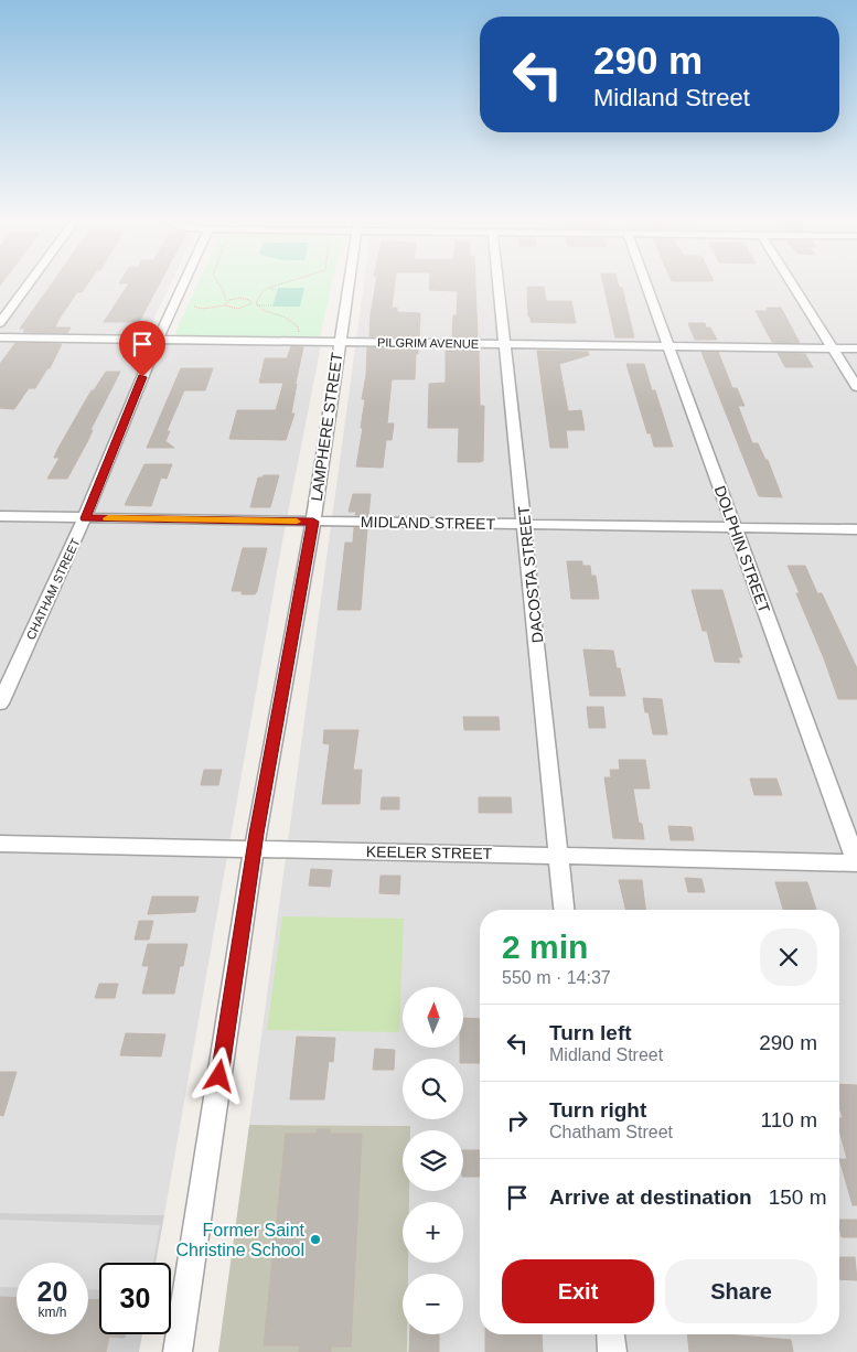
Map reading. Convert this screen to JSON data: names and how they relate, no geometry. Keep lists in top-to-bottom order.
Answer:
{
  "streets": {
    "street": [
      "PILGRIM AVENUE",
      "LAMPHERE STREET",
      "MIDLAND STREET",
      "DOLPHIN STREET",
      "DACOSTA STREET",
      "CHATHAM STREET",
      "KEELER STREET"
    ]
  },
  "crossings": [
    ["PILGRIM AVENUE", "LAMPHERE STREET"],
    ["PILGRIM AVENUE", "DOLPHIN STREET"],
    ["PILGRIM AVENUE", "DACOSTA STREET"],
    ["PILGRIM AVENUE", "CHATHAM STREET"],
    ["LAMPHERE STREET", "MIDLAND STREET"],
    ["LAMPHERE STREET", "KEELER STREET"],
    ["MIDLAND STREET", "DOLPHIN STREET"],
    ["MIDLAND STREET", "DACOSTA STREET"],
    ["MIDLAND STREET", "CHATHAM STREET"],
    ["DOLPHIN STREET", "KEELER STREET"],
    ["DACOSTA STREET", "KEELER STREET"]
  ],
  "places": ["Former Saint Christine School"],
  "north": "top",
  "page": {
    "turn": ["290 m", "Midland Street"],
    "heading": ["2 min", "550 m · 14:37"],
    "map_buttons": ["+", "−"],
    "list": [
      {
        "name": "Turn left",
        "note": "Midland Street",
        "value": "290 m"
      },
      {
        "name": "Turn right",
        "note": "Chatham Street",
        "value": "110 m"
      },
      {
        "name": "Arrive at destination",
        "value": "150 m"
      }
    ],
    "buttons": ["Exit", "Share"],
    "speed": "20 km/h",
    "limit": "30"
  }
}
